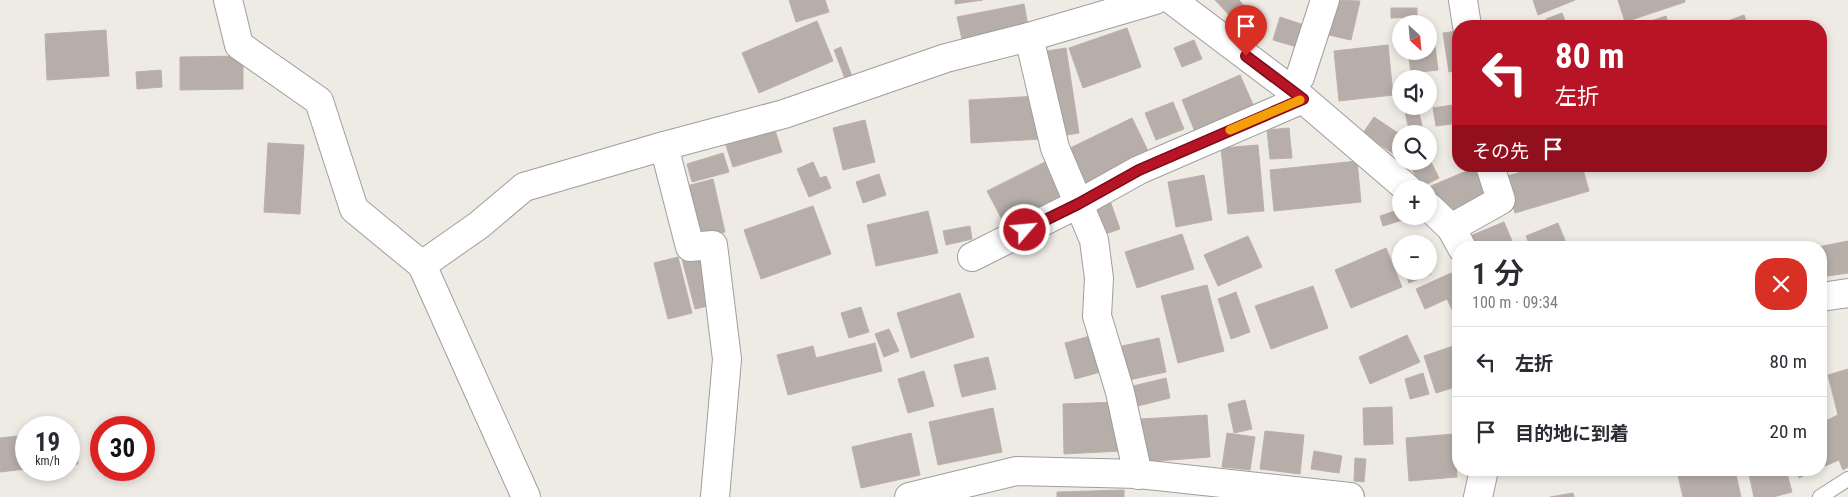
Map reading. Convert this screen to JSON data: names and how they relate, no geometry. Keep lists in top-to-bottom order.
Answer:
{
  "north": "bottom right",
  "page": {
    "map_buttons": ["+", "−"],
    "turn": ["80 m", "左折"],
    "then": "その先",
    "heading": ["1 分", "100 m · 09:34"],
    "list": [
      {
        "name": "左折",
        "value": "80 m"
      },
      {
        "name": "目的地に到着",
        "value": "20 m"
      }
    ],
    "speed": "19 km/h",
    "limit": "30"
  }
}
